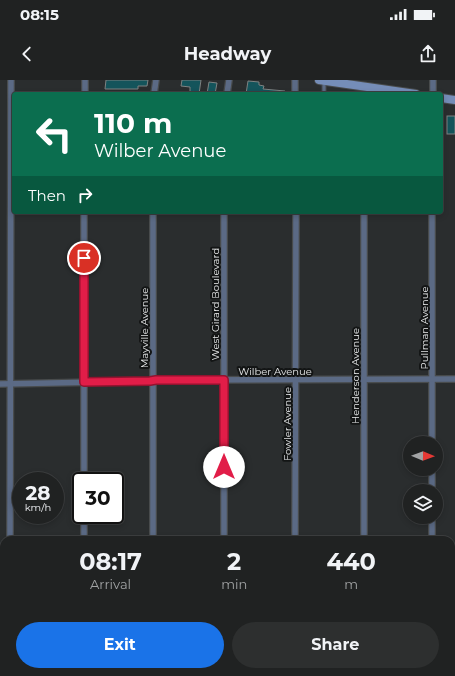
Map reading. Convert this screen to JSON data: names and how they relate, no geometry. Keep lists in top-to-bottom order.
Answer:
{
  "streets": {
    "street": [
      "West Girard Boulevard",
      "Mayville Avenue",
      "Pullman Avenue",
      "Wilber Avenue",
      "Henderson Avenue",
      "Fowler Avenue"
    ]
  },
  "crossings": [
    ["West Girard Boulevard", "Wilber Avenue"],
    ["Mayville Avenue", "Wilber Avenue"],
    ["Pullman Avenue", "Wilber Avenue"],
    ["Wilber Avenue", "Henderson Avenue"],
    ["Wilber Avenue", "Fowler Avenue"]
  ],
  "north": "right",
  "page": {
    "status": "08:15",
    "header": "Headway",
    "turn": ["110 m", "Wilber Avenue"],
    "then": "Then",
    "speed": "28 km/h",
    "limit": "30",
    "eta": [
      "08:17",
      "Arrival",
      "2",
      "min",
      "440",
      "m"
    ],
    "buttons": ["Exit", "Share"]
  }
}
